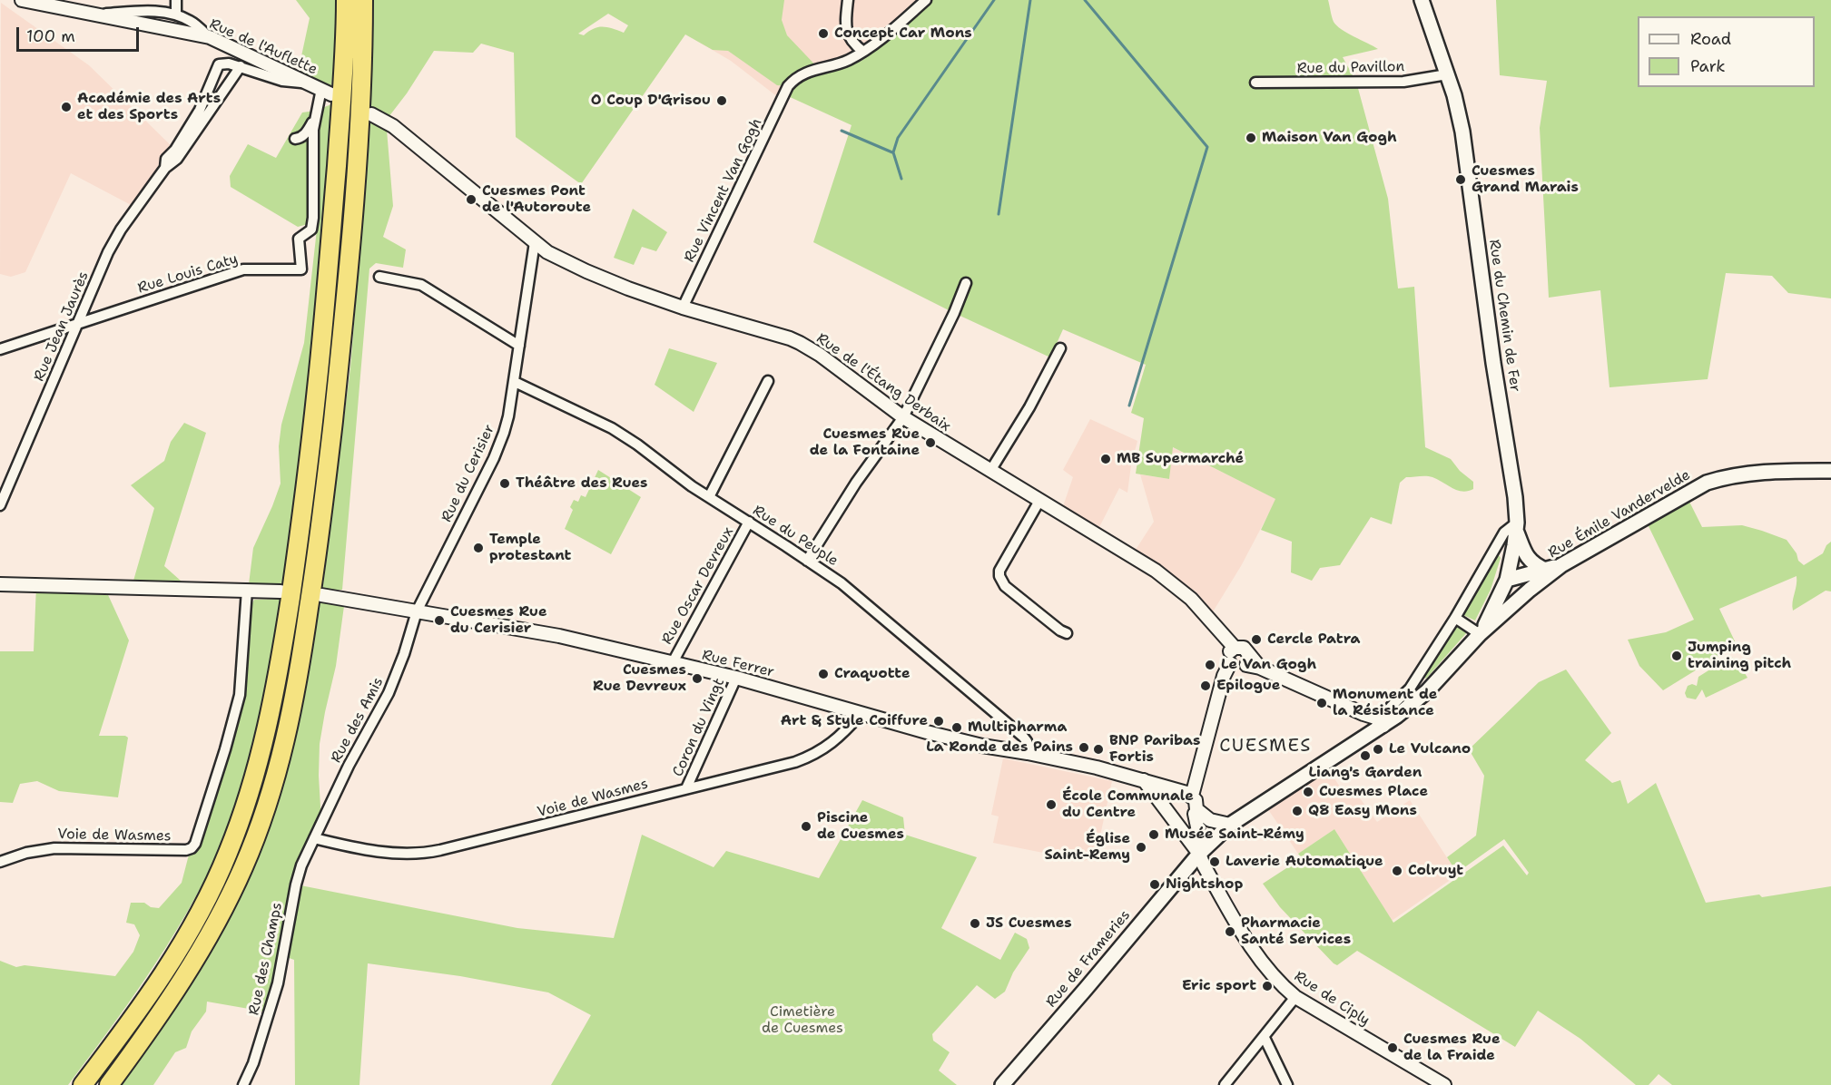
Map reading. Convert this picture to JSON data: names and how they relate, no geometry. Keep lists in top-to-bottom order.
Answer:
{
  "streets": {
    "main road": ["Rue du Chemin de Fer", "Rue Émile Vandervelde", "Rue de Frameries"],
    "street": [
      "Rue de l'Auflette",
      "Rue du Pavillon",
      "Rue Vincent Van Gogh",
      "Rue Louis Caty",
      "Rue Jean Jaurès",
      "Rue de l'Étang Derbaix",
      "Rue du Cerisier",
      "Rue du Peuple",
      "Rue Oscar Devreux",
      "Rue Ferrer",
      "Rue des Amis",
      "Coron du Vingt",
      "Voie de Wasmes",
      "Rue des Champs",
      "Rue de Ciply"
    ]
  },
  "crossings": [
    ["Rue de l'Auflette", "Rue Louis Caty"],
    ["Rue de l'Auflette", "Rue Jean Jaurès"],
    ["Rue du Pavillon", "Rue du Chemin de Fer"],
    ["Rue Vincent Van Gogh", "Rue de l'Étang Derbaix"],
    ["Rue Louis Caty", "Rue Jean Jaurès"],
    ["Rue du Chemin de Fer", "Rue Émile Vandervelde"],
    ["Rue de l'Étang Derbaix", "Rue du Cerisier"],
    ["Rue du Cerisier", "Rue du Peuple"],
    ["Rue du Cerisier", "Rue Ferrer"],
    ["Rue du Cerisier", "Rue des Amis"],
    ["Rue Émile Vandervelde", "Rue de Frameries"],
    ["Rue du Peuple", "Rue Oscar Devreux"],
    ["Rue du Peuple", "Rue Ferrer"],
    ["Rue Oscar Devreux", "Rue Ferrer"],
    ["Rue Ferrer", "Rue des Amis"],
    ["Rue Ferrer", "Coron du Vingt"],
    ["Rue Ferrer", "Voie de Wasmes"],
    ["Rue des Amis", "Voie de Wasmes"],
    ["Rue des Amis", "Rue des Champs"],
    ["Coron du Vingt", "Voie de Wasmes"],
    ["Voie de Wasmes", "Rue des Champs"],
    ["Rue de Frameries", "Rue de Ciply"]
  ],
  "districts": ["CUESMES"],
  "parks": ["Cimetière de Cuesmes"],
  "places": [
    "Concept Car Mons",
    "O Coup D'Grisou",
    "Académie des Arts et des Sports",
    "Maison Van Gogh",
    "Cuesmes Grand Marais",
    "Cuesmes Pont de l'Autoroute",
    "Cuesmes Rue de la Fontaine",
    "MB Supermarché",
    "Théâtre des Rues",
    "Temple protestant",
    "Cuesmes Rue du Cerisier",
    "Cercle Patra",
    "Jumping training pitch",
    "Le Van Gogh",
    "Craquotte",
    "Cuesmes Rue Devreux",
    "Epilogue",
    "Monument de la Résistance",
    "Art & Style Coiffure",
    "Multipharma",
    "La Ronde des Pains",
    "BNP Paribas Fortis",
    "Le Vulcano",
    "Liang's Garden",
    "Cuesmes Place",
    "École Communale du Centre",
    "Q8 Easy Mons",
    "Piscine de Cuesmes",
    "Musée Saint-Rémy",
    "Église Saint-Remy",
    "Laverie Automatique",
    "Colruyt",
    "Nightshop",
    "JS Cuesmes",
    "Pharmacie Santé Services",
    "Eric sport",
    "Cuesmes Rue de la Fraide"
  ],
  "legend": ["Road", "Park"],
  "scale_bar": "100 m"
}
